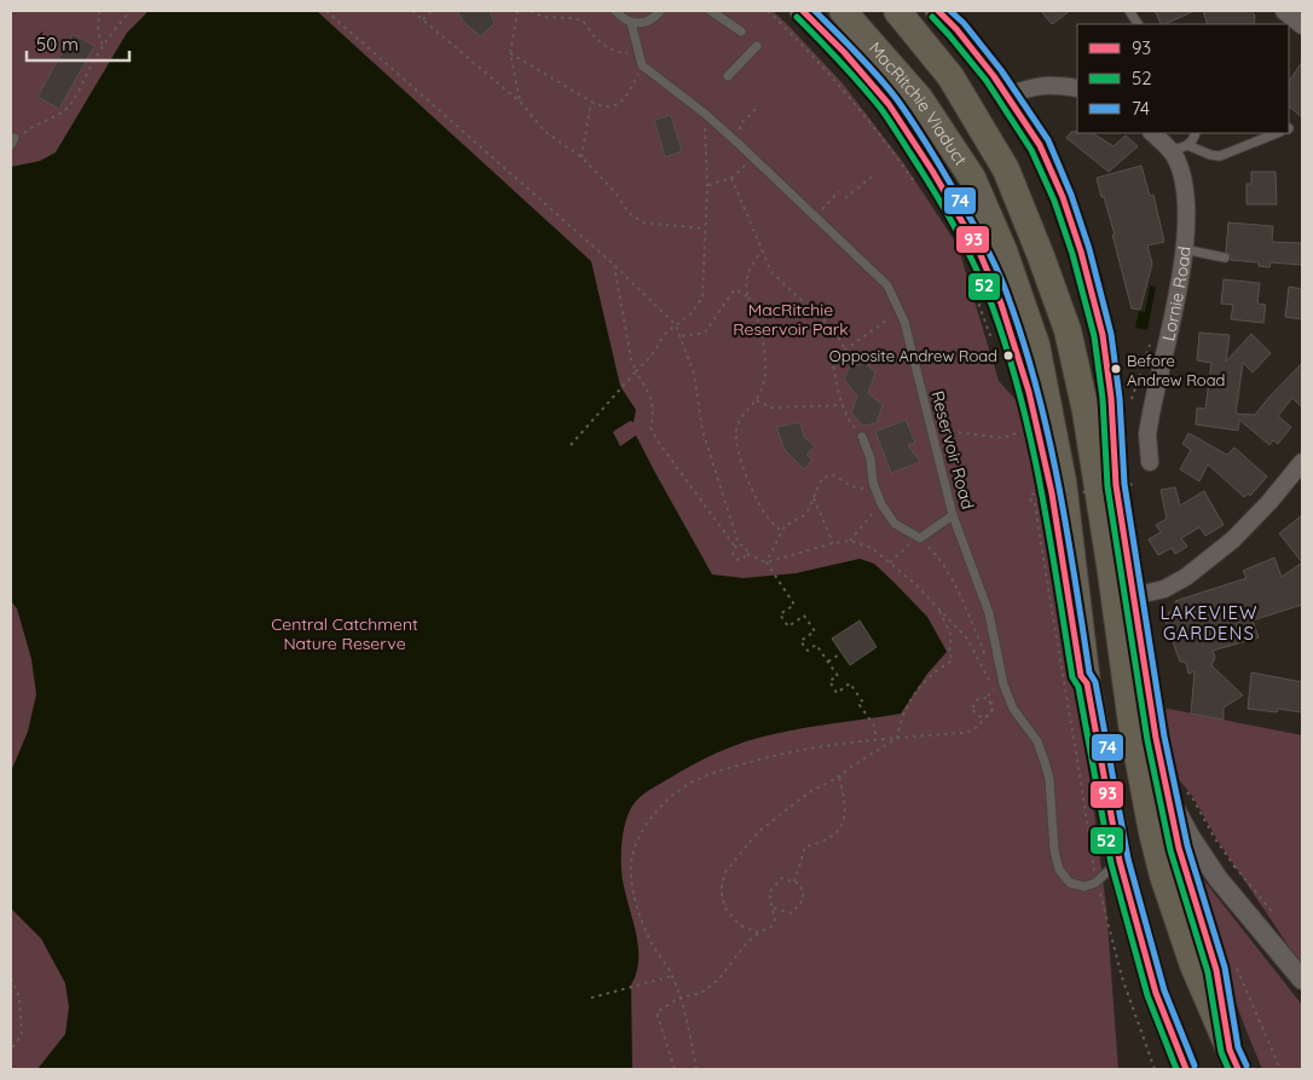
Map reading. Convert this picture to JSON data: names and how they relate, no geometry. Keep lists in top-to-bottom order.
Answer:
{
  "streets": {
    "highway": ["MacRitchie Viaduct"],
    "street": ["Lornie Road"],
    "lane": ["Reservoir Road"]
  },
  "districts": ["LAKEVIEW GARDENS"],
  "parks": ["MacRitchie Reservoir Park", "Central Catchment Nature Reserve"],
  "places": ["Opposite Andrew Road", "Before Andrew Road"],
  "lines": ["transit line 93", "transit line 74", "transit line 52"],
  "legend": ["93", "52", "74"],
  "scale_bar": "50 m"
}
